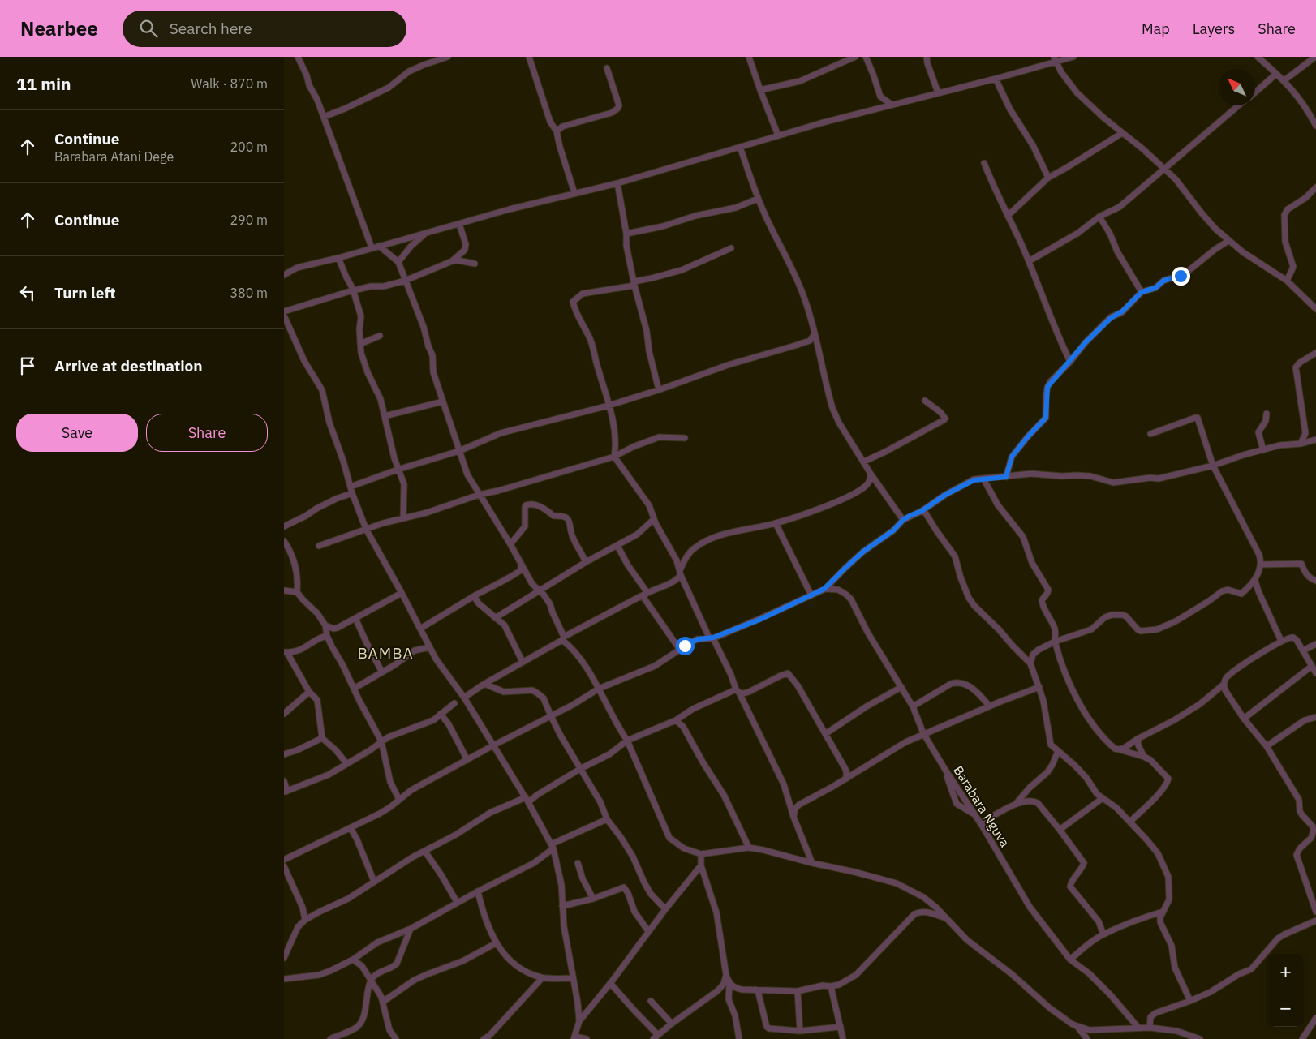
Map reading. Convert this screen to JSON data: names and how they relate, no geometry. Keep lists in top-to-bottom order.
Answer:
{
  "streets": {
    "street": ["Barabara Nguva"]
  },
  "districts": ["BAMBA"],
  "north": "top left",
  "page": {
    "header": "Nearbee",
    "search": "Search here",
    "nav": ["Map", "Layers", "Share"],
    "heading": ["11 min", "Walk · 870 m"],
    "list": [
      ["Continue", "Barabara Atani Dege", "200 m"],
      ["Continue", "290 m"],
      ["Turn left", "380 m"],
      "Arrive at destination"
    ],
    "buttons": ["Save", "Share"],
    "map_buttons": ["+", "−"]
  }
}
